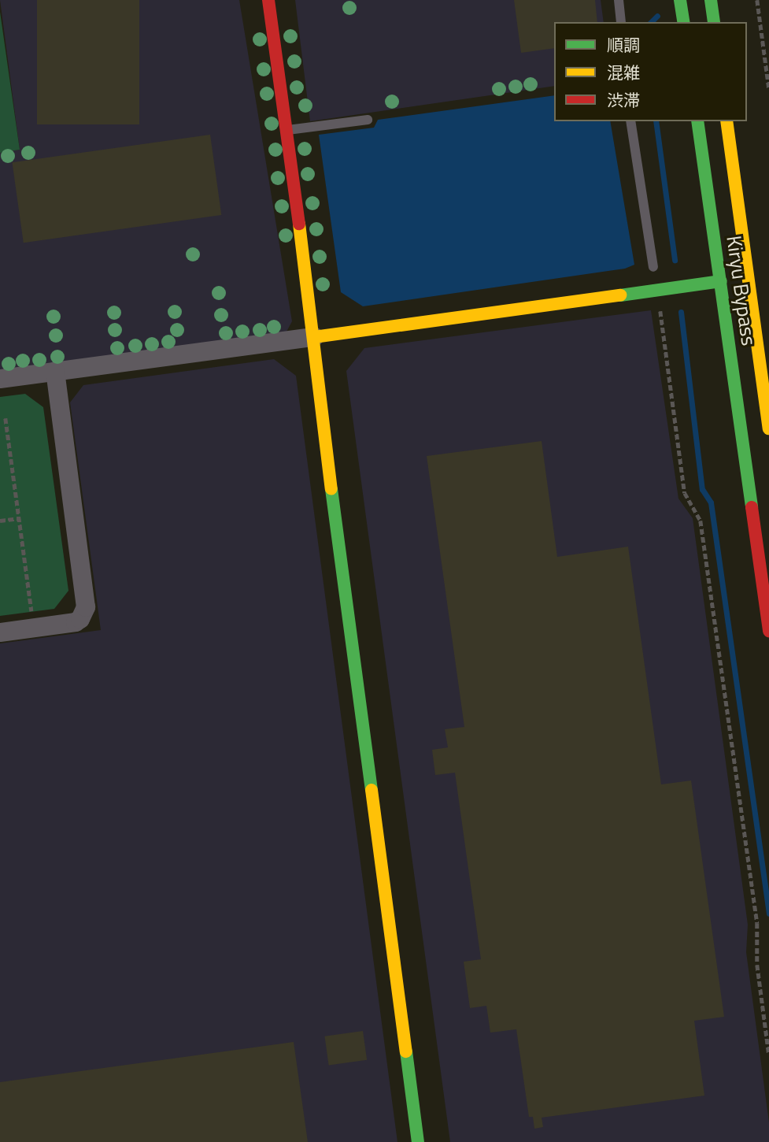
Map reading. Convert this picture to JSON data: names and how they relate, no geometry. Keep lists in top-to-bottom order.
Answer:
{
  "streets": {
    "main road": ["Kiryu Bypass"]
  },
  "legend": ["順調", "混雑", "渋滞"]
}
